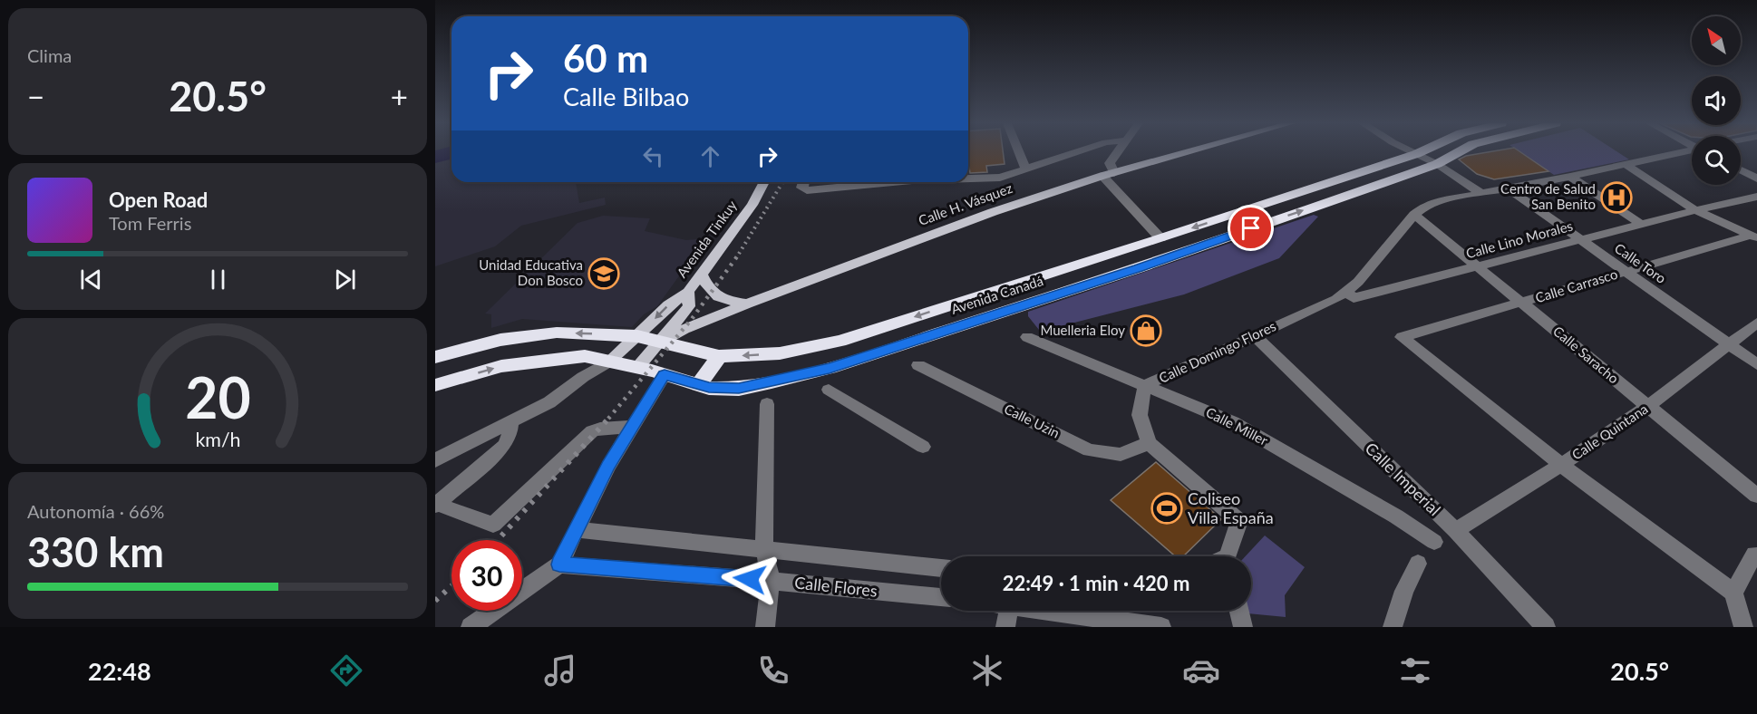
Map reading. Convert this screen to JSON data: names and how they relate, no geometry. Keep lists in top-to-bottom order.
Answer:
{
  "streets": {
    "highway": ["Avenida Canadá"],
    "main road": ["Calle H. Vásquez", "Avenida Tinkuy"],
    "street": [
      "Calle Lino Morales",
      "Calle Toro",
      "Calle Carrasco",
      "Calle Domingo Flores",
      "Calle Saracho",
      "Calle Uzin",
      "Calle Miller",
      "Calle Quintana",
      "Calle Imperial",
      "Calle Flores"
    ]
  },
  "crossings": [
    ["Calle H. Vásquez", "Avenida Tinkuy"],
    ["Calle H. Vásquez", "Avenida Canadá"],
    ["Avenida Tinkuy", "Avenida Canadá"],
    ["Calle Lino Morales", "Calle Toro"],
    ["Calle Lino Morales", "Calle Domingo Flores"],
    ["Calle Lino Morales", "Calle Saracho"],
    ["Calle Toro", "Calle Carrasco"],
    ["Calle Toro", "Calle Domingo Flores"],
    ["Calle Toro", "Calle Quintana"],
    ["Calle Carrasco", "Calle Saracho"],
    ["Calle Carrasco", "Calle Quintana"],
    ["Calle Domingo Flores", "Calle Saracho"],
    ["Calle Domingo Flores", "Calle Uzin"],
    ["Calle Domingo Flores", "Calle Miller"],
    ["Calle Domingo Flores", "Calle Imperial"],
    ["Calle Saracho", "Calle Quintana"],
    ["Calle Quintana", "Calle Imperial"]
  ],
  "places": {
    "hospital": ["Centro de Salud San Benito"],
    "school or university": ["Unidad Educativa Don Bosco"],
    "shop": ["Muelleria Eloy"],
    "sports": ["Coliseo Villa España"]
  },
  "north": "top left",
  "page": {
    "tile": [
      "Clima",
      ["Autonomía · 66%", "330 km"]
    ],
    "turn": ["60 m", "Calle Bilbao"],
    "heat": ["−", "20.5°", "+"],
    "song": ["Open Road", "Tom Ferris"],
    "limit": "30",
    "trip": "22:49 · 1 min · 420 m",
    "tabs": ["22:48", "20.5°"],
    "gauge": ["20", "km/h"]
  }
}
